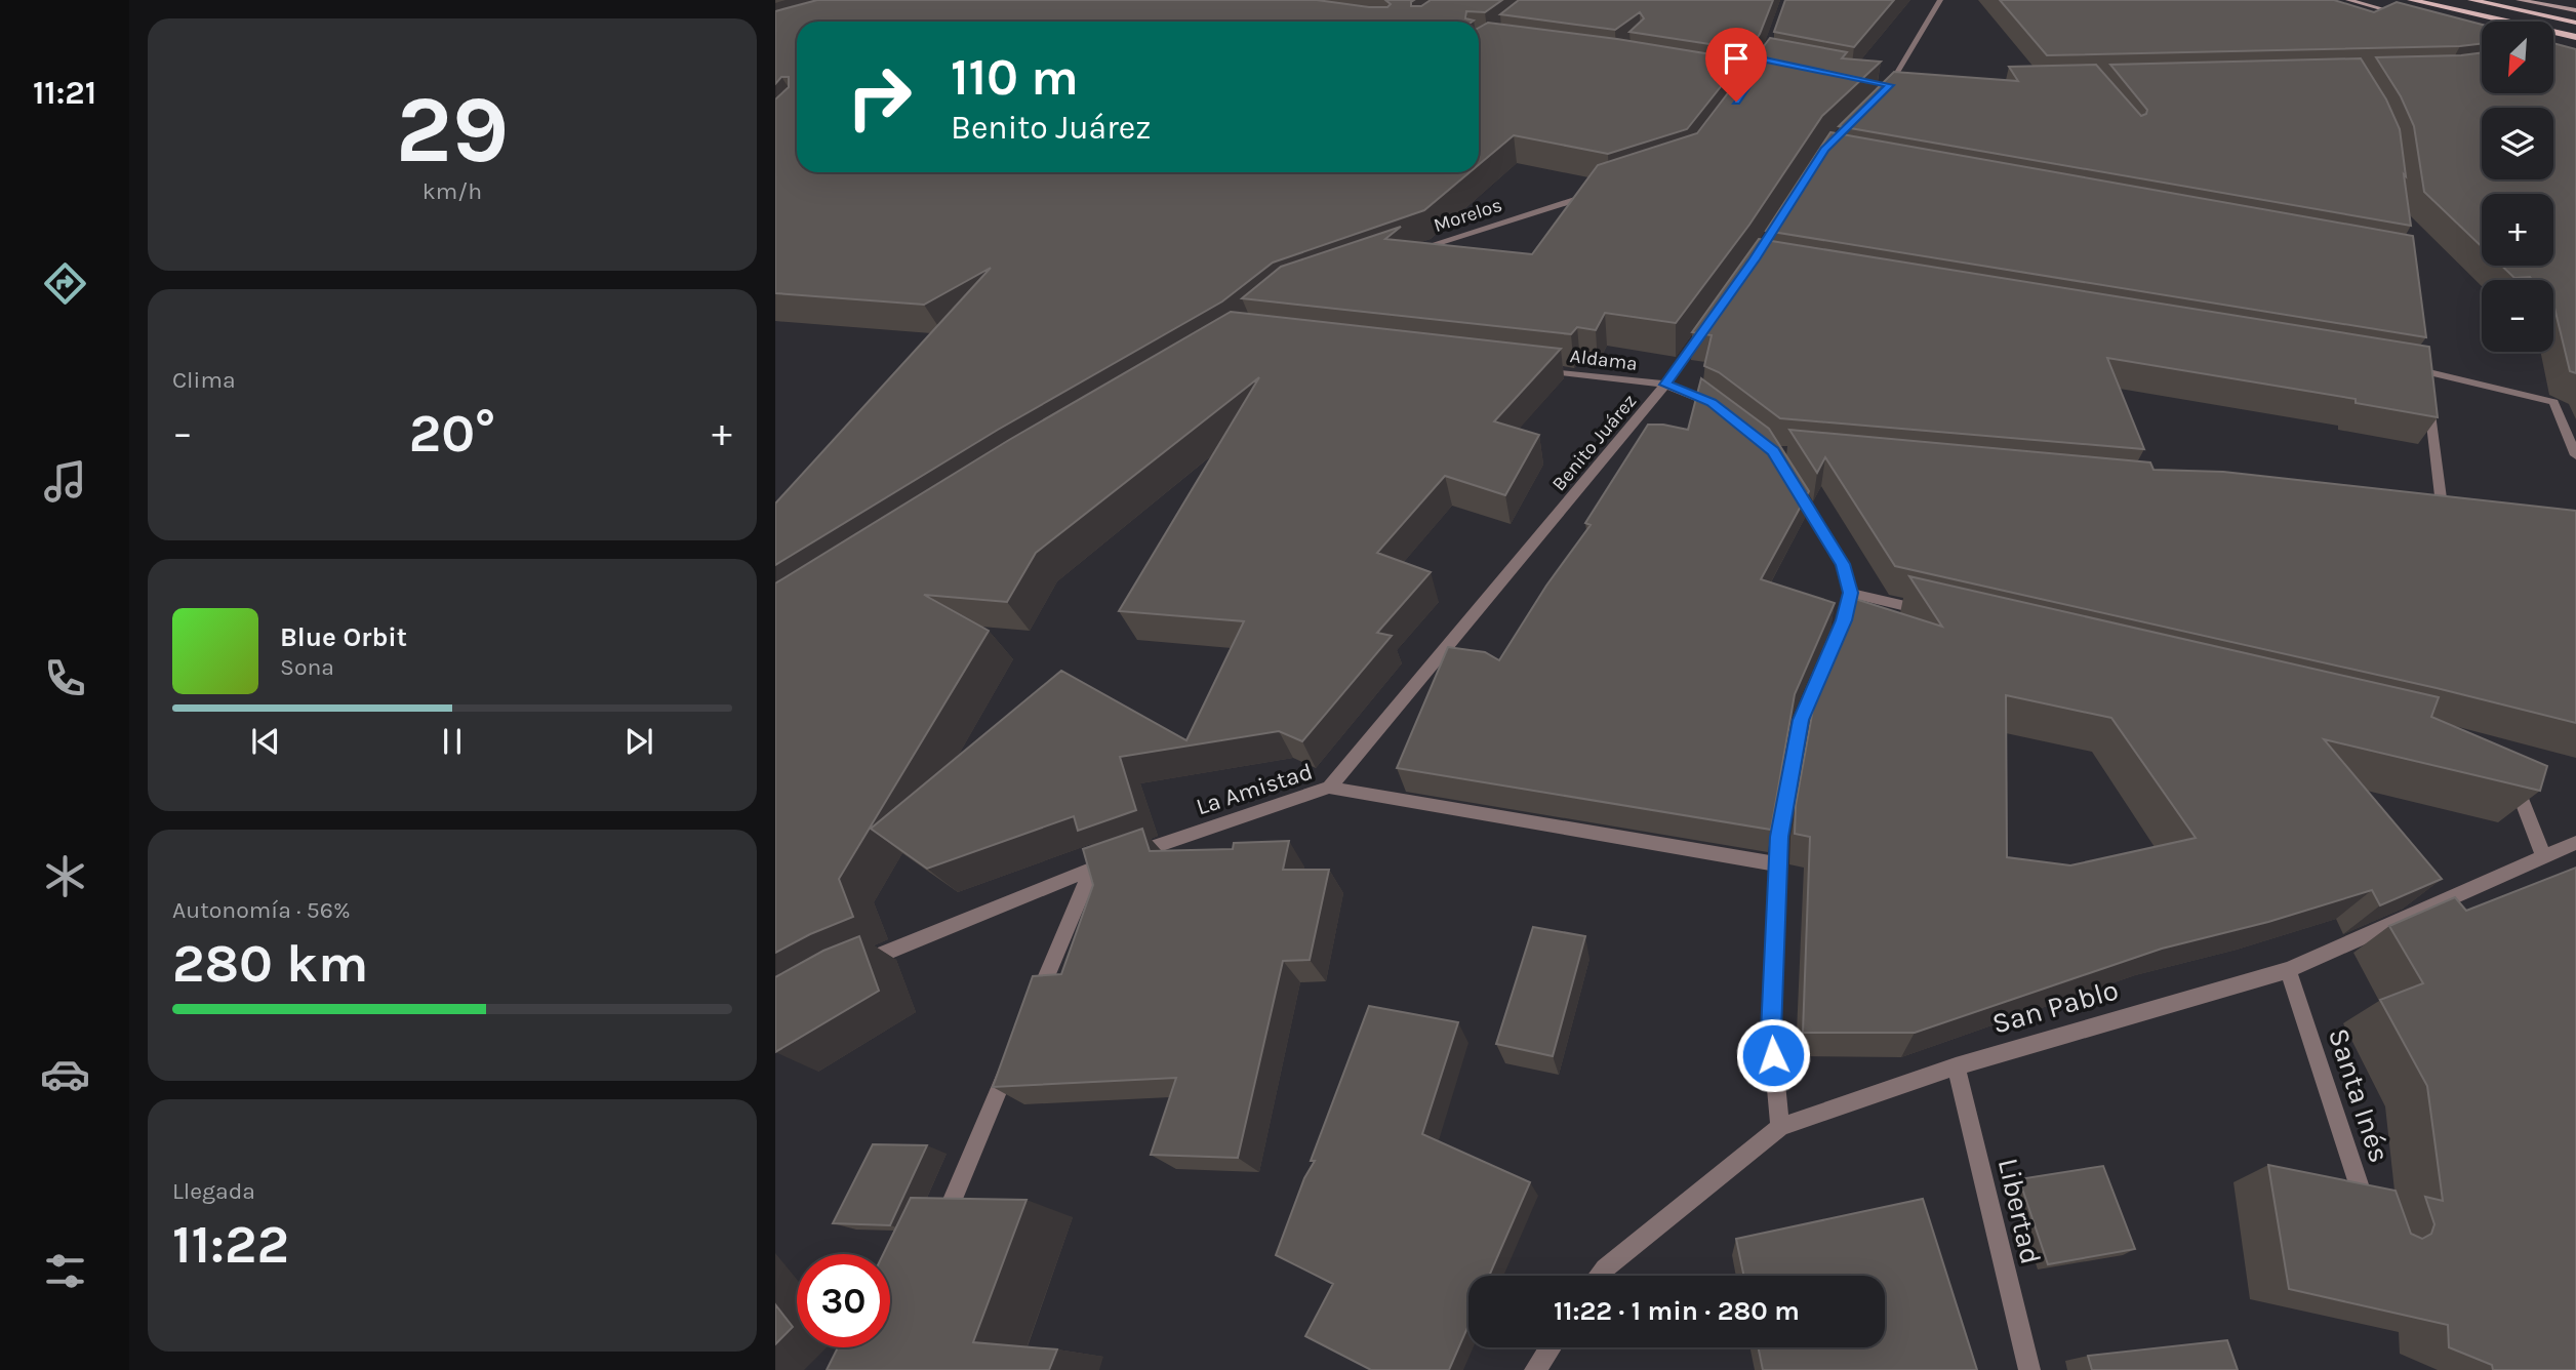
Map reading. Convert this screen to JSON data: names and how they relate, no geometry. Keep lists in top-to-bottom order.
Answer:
{
  "streets": {
    "street": [
      "Morelos",
      "Aldama",
      "Benito Juárez",
      "La Amistad",
      "San Pablo",
      "Santa Inés",
      "Libertad"
    ]
  },
  "crossings": [
    ["Aldama", "Benito Juárez"],
    ["Benito Juárez", "La Amistad"],
    ["San Pablo", "Santa Inés"],
    ["San Pablo", "Libertad"]
  ],
  "north": "bottom left",
  "page": {
    "tabs": "11:21",
    "tile": [
      ["29", "km/h"],
      "Clima",
      ["Autonomía · 56%", "280 km"],
      ["Llegada", "11:22"]
    ],
    "map_buttons": ["+", "−"],
    "turn": ["110 m", "Benito Juárez"],
    "heat": ["−", "20°", "+"],
    "song": ["Blue Orbit", "Sona"],
    "limit": "30",
    "trip": "11:22 · 1 min · 280 m"
  }
}
